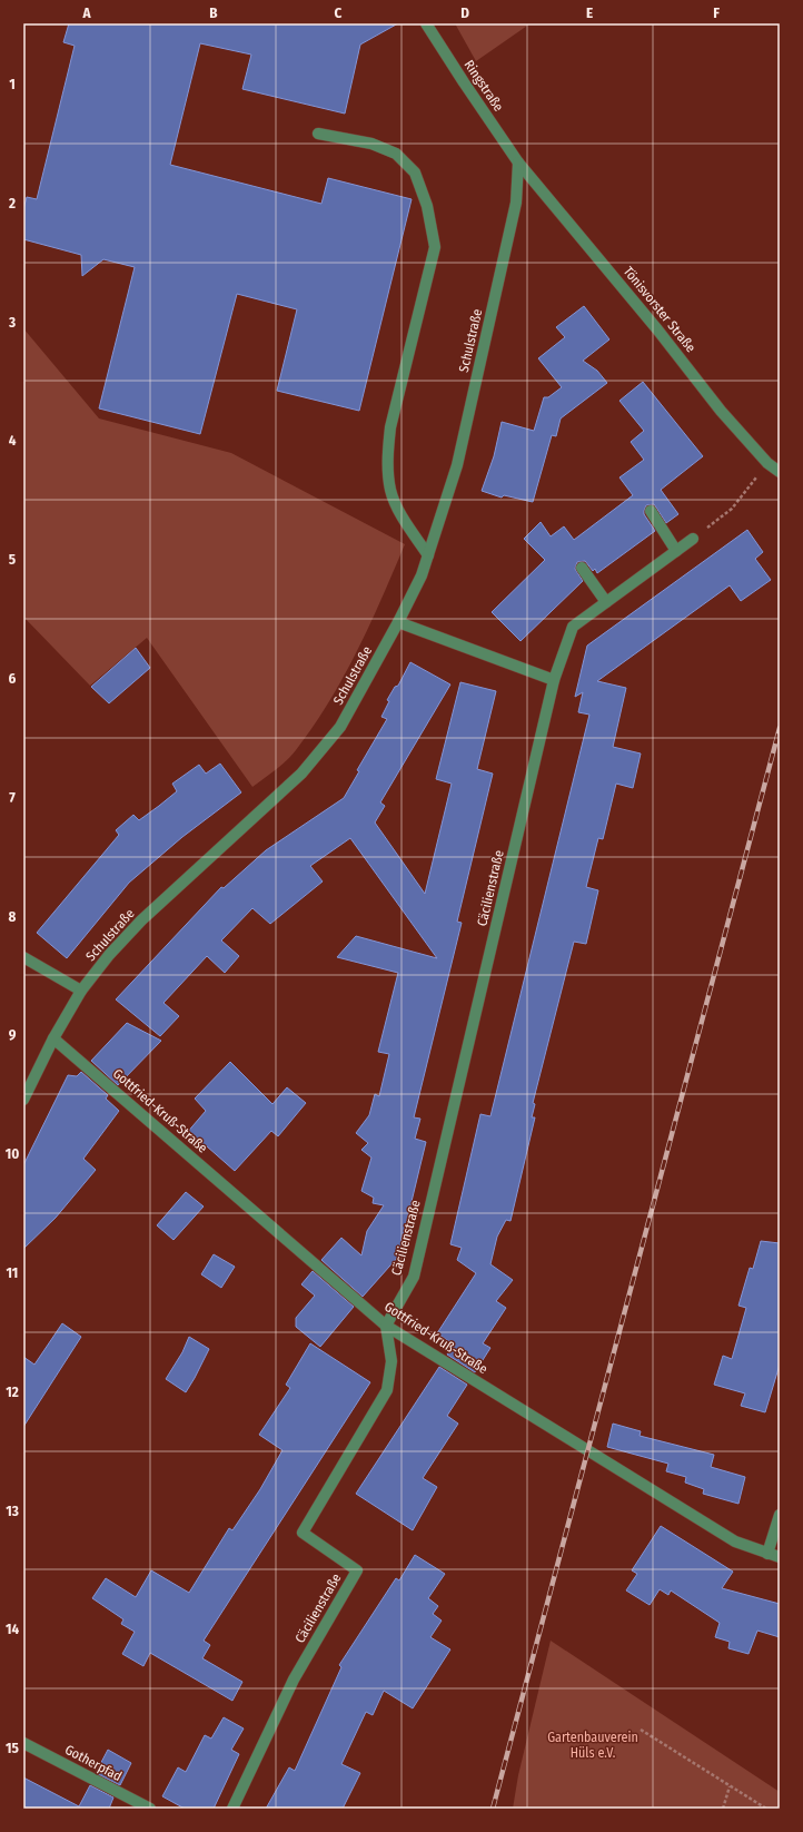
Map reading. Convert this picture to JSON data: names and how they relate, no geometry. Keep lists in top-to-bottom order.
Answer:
{
  "streets": {
    "street": [
      "Ringstraße",
      "Tönisvorster Straße",
      "Schulstraße",
      "Cäcilienstraße",
      "Gottfried-Kruß-Straße",
      "Gotherpfad"
    ]
  },
  "crossings": [
    ["Ringstraße", "Tönisvorster Straße"],
    ["Ringstraße", "Schulstraße"],
    ["Tönisvorster Straße", "Schulstraße"],
    ["Schulstraße", "Gottfried-Kruß-Straße"],
    ["Cäcilienstraße", "Gottfried-Kruß-Straße"]
  ],
  "parks": ["Gartenbauverein Hüls e.V."],
  "grid": {
    "columns": [
      "A",
      "B",
      "C",
      "D",
      "E",
      "F"
    ],
    "rows": [
      "1",
      "2",
      "3",
      "4",
      "5",
      "6",
      "7",
      "8",
      "9",
      "10",
      "11",
      "12",
      "13",
      "14",
      "15"
    ]
  }
}
